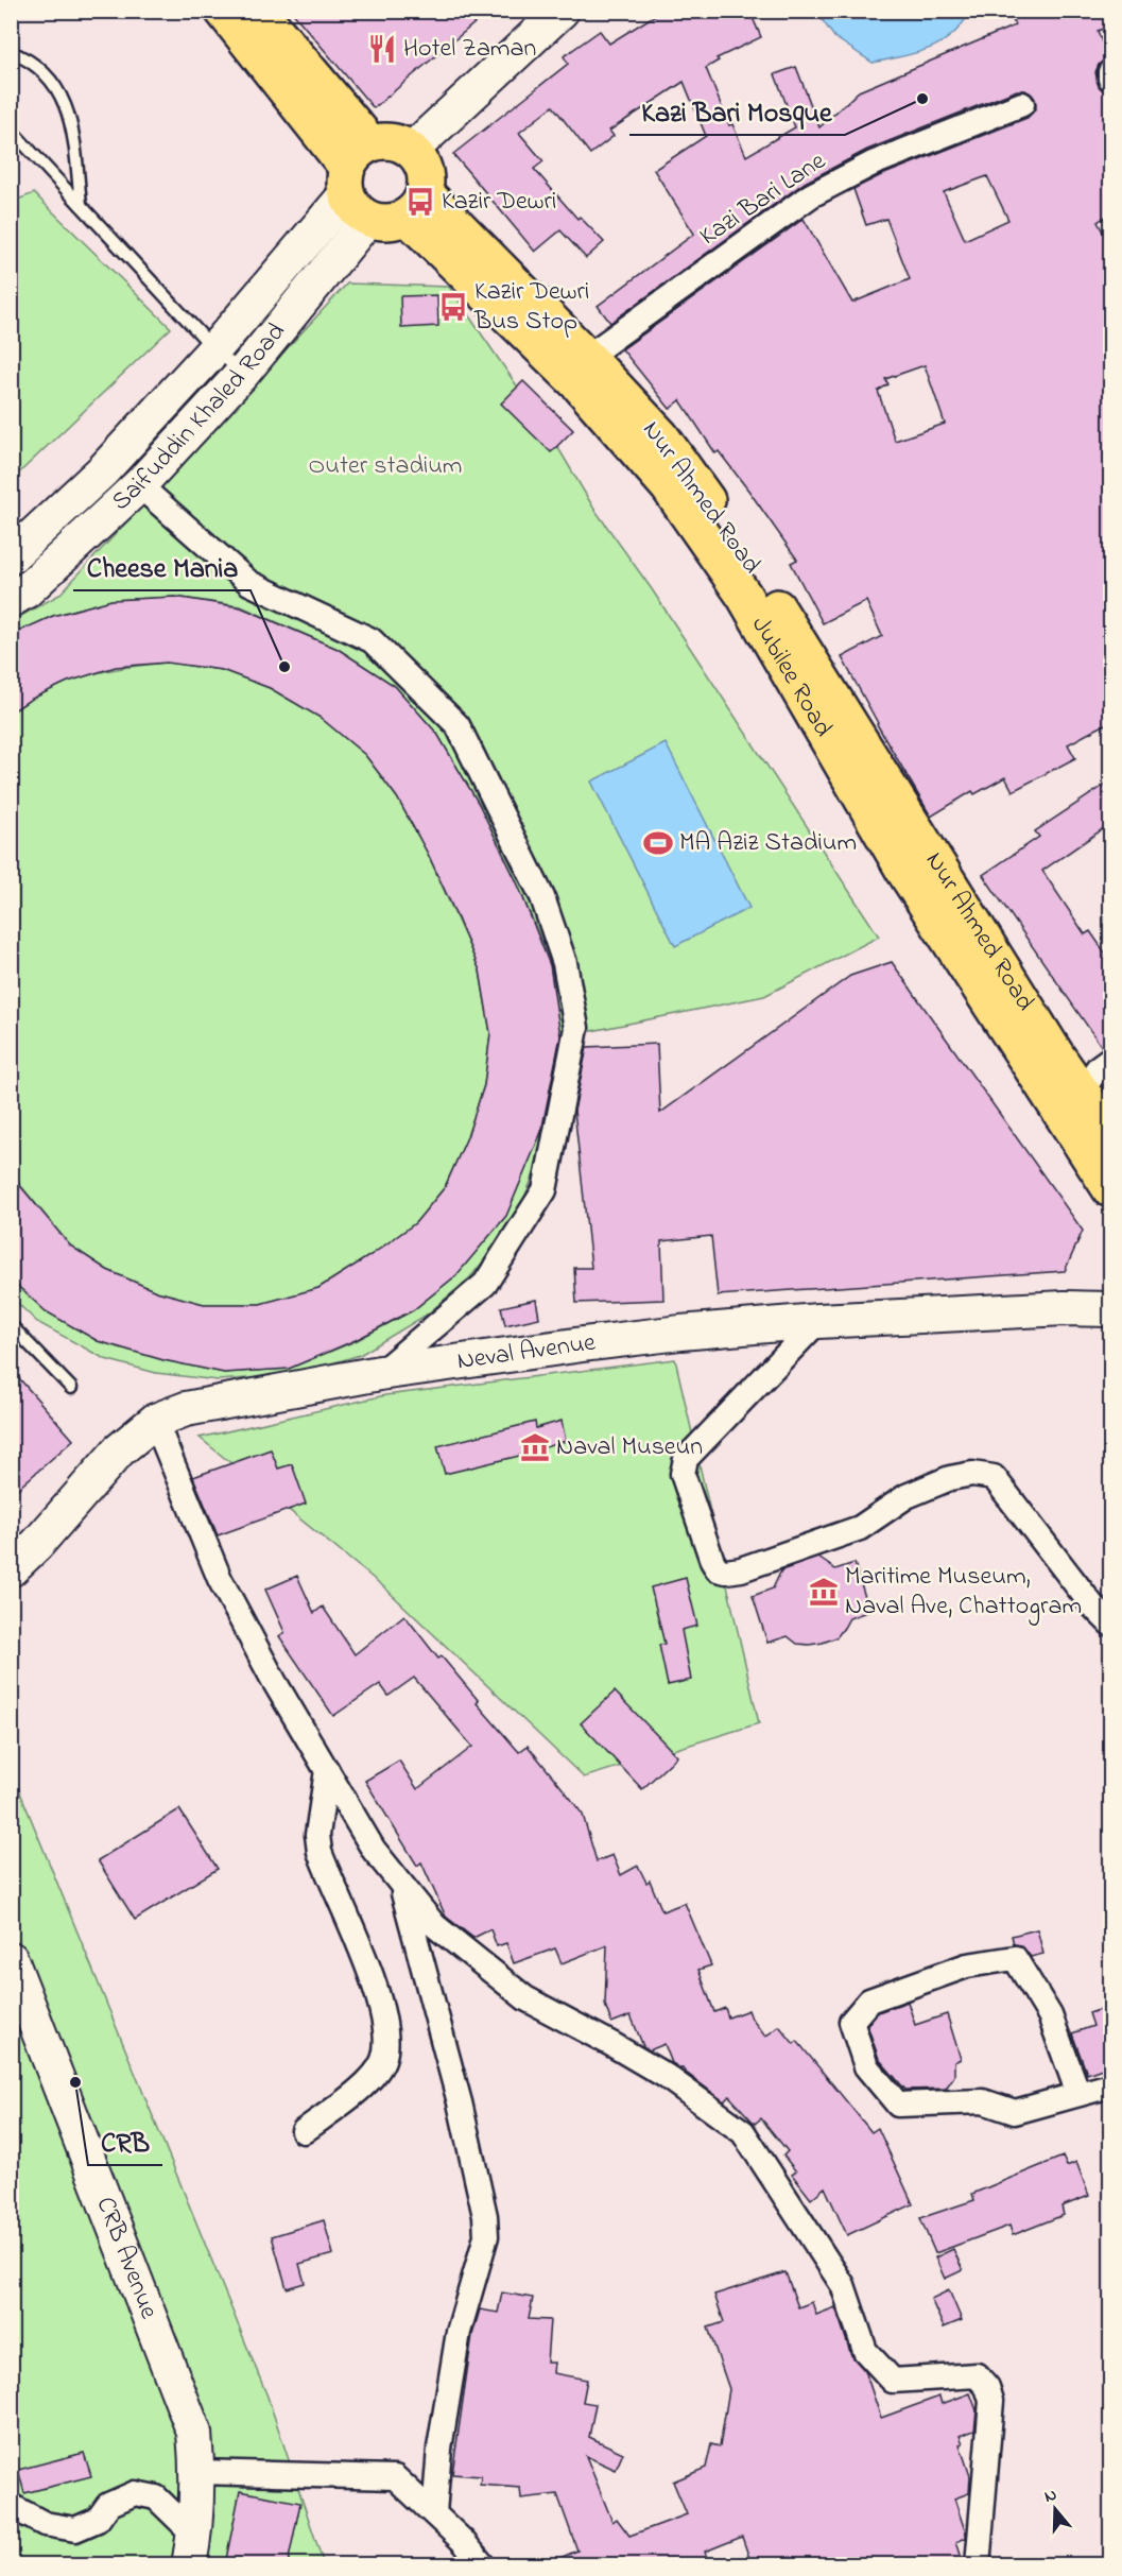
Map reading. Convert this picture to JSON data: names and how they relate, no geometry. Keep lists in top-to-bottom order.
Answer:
{
  "streets": {
    "main road": [
      "Saifuddin Khaled Road",
      "Nur Ahmed Road",
      "Jubilee Road",
      "Neval Avenue",
      "CRB Avenue"
    ],
    "street": ["Kazi Bari Lane"]
  },
  "crossings": [
    ["Kazi Bari Lane", "Nur Ahmed Road"],
    ["Saifuddin Khaled Road", "Nur Ahmed Road"],
    ["Saifuddin Khaled Road", "Jubilee Road"],
    ["Nur Ahmed Road", "Jubilee Road"]
  ],
  "parks": ["Outer stadium"],
  "places": {
    "restaurant": ["Hotel Zaman"],
    "other": ["Kazi Bari Mosque", "Cheese Mania", "CRB"],
    "bus stop": ["Kazir Dewri", "Kazir Dewri Bus Stop"],
    "sports": ["MA Aziz Stadium"],
    "museum": ["Naval Museun", "Maritime Museum, Naval Ave, Chattogram"]
  },
  "north": "top"
}
